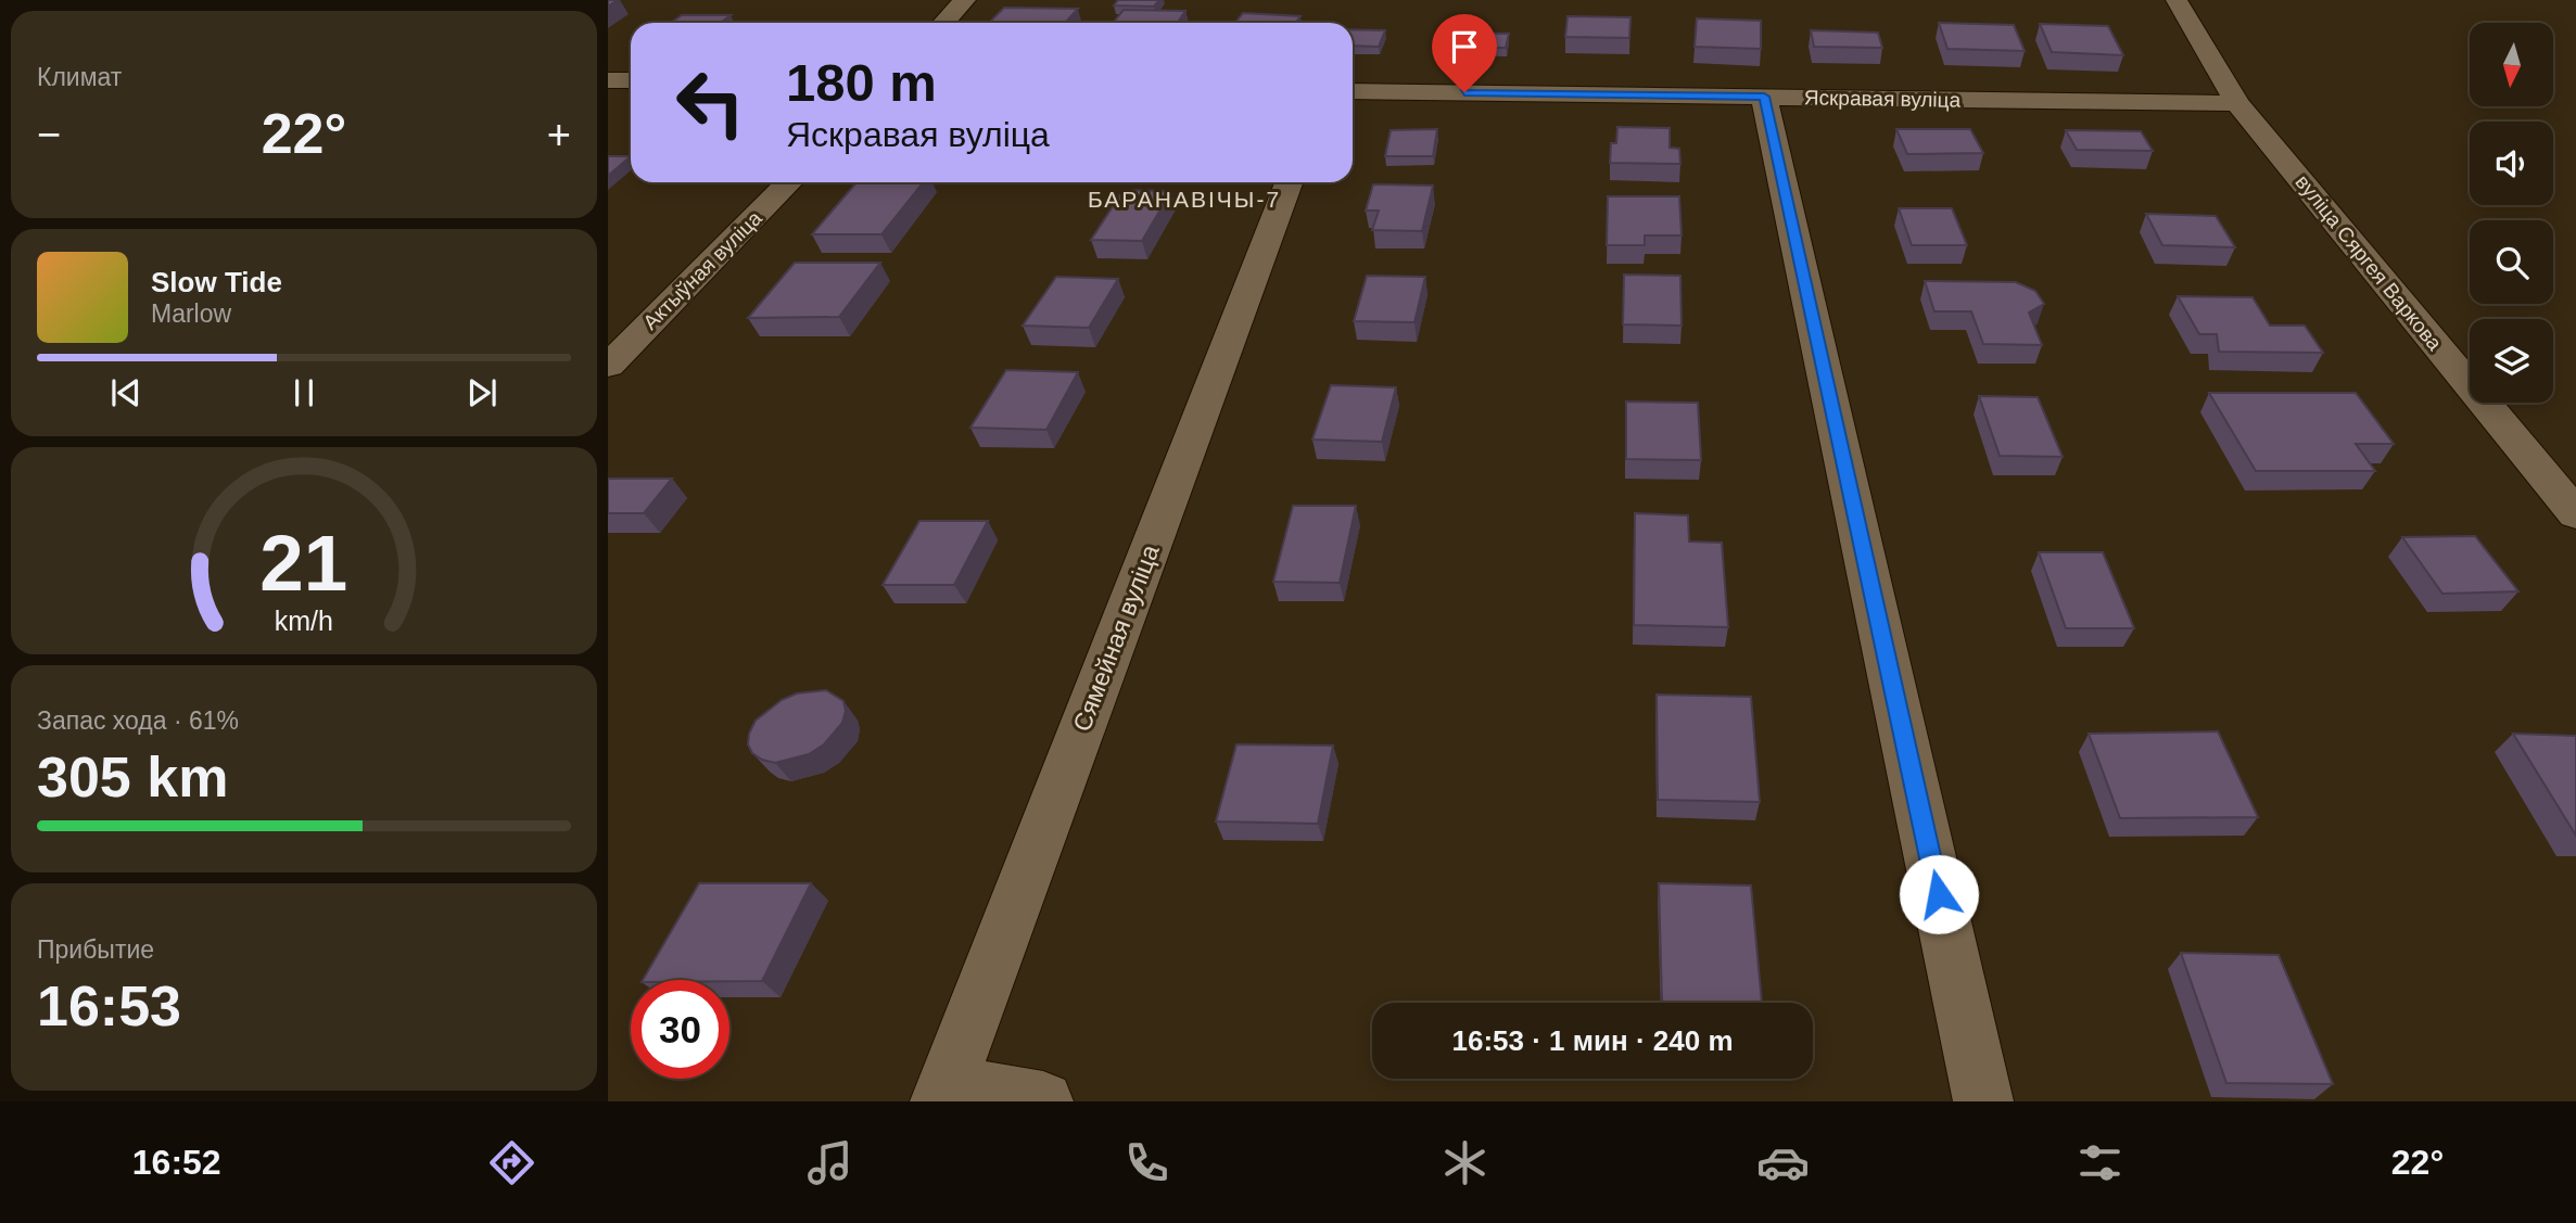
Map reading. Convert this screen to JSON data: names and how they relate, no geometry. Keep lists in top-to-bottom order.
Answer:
{
  "streets": {
    "street": [
      "Яскравая вуліца",
      "вуліца Сяргея Варкова",
      "Актыўная вуліца",
      "Сямейная вуліца"
    ]
  },
  "crossings": [
    ["Яскравая вуліца", "вуліца Сяргея Варкова"]
  ],
  "districts": ["БАРАНАВІЧЫ-7"],
  "north": "bottom",
  "page": {
    "tile": [
      "Климат",
      ["Запас хода · 61%", "305 km"],
      ["Прибытие", "16:53"]
    ],
    "turn": ["180 m", "Яскравая вуліца"],
    "heat": ["−", "22°", "+"],
    "song": ["Slow Tide", "Marlow"],
    "limit": "30",
    "trip": "16:53 · 1 мин · 240 m",
    "tabs": ["16:52", "22°"],
    "gauge": ["21", "km/h"]
  }
}
